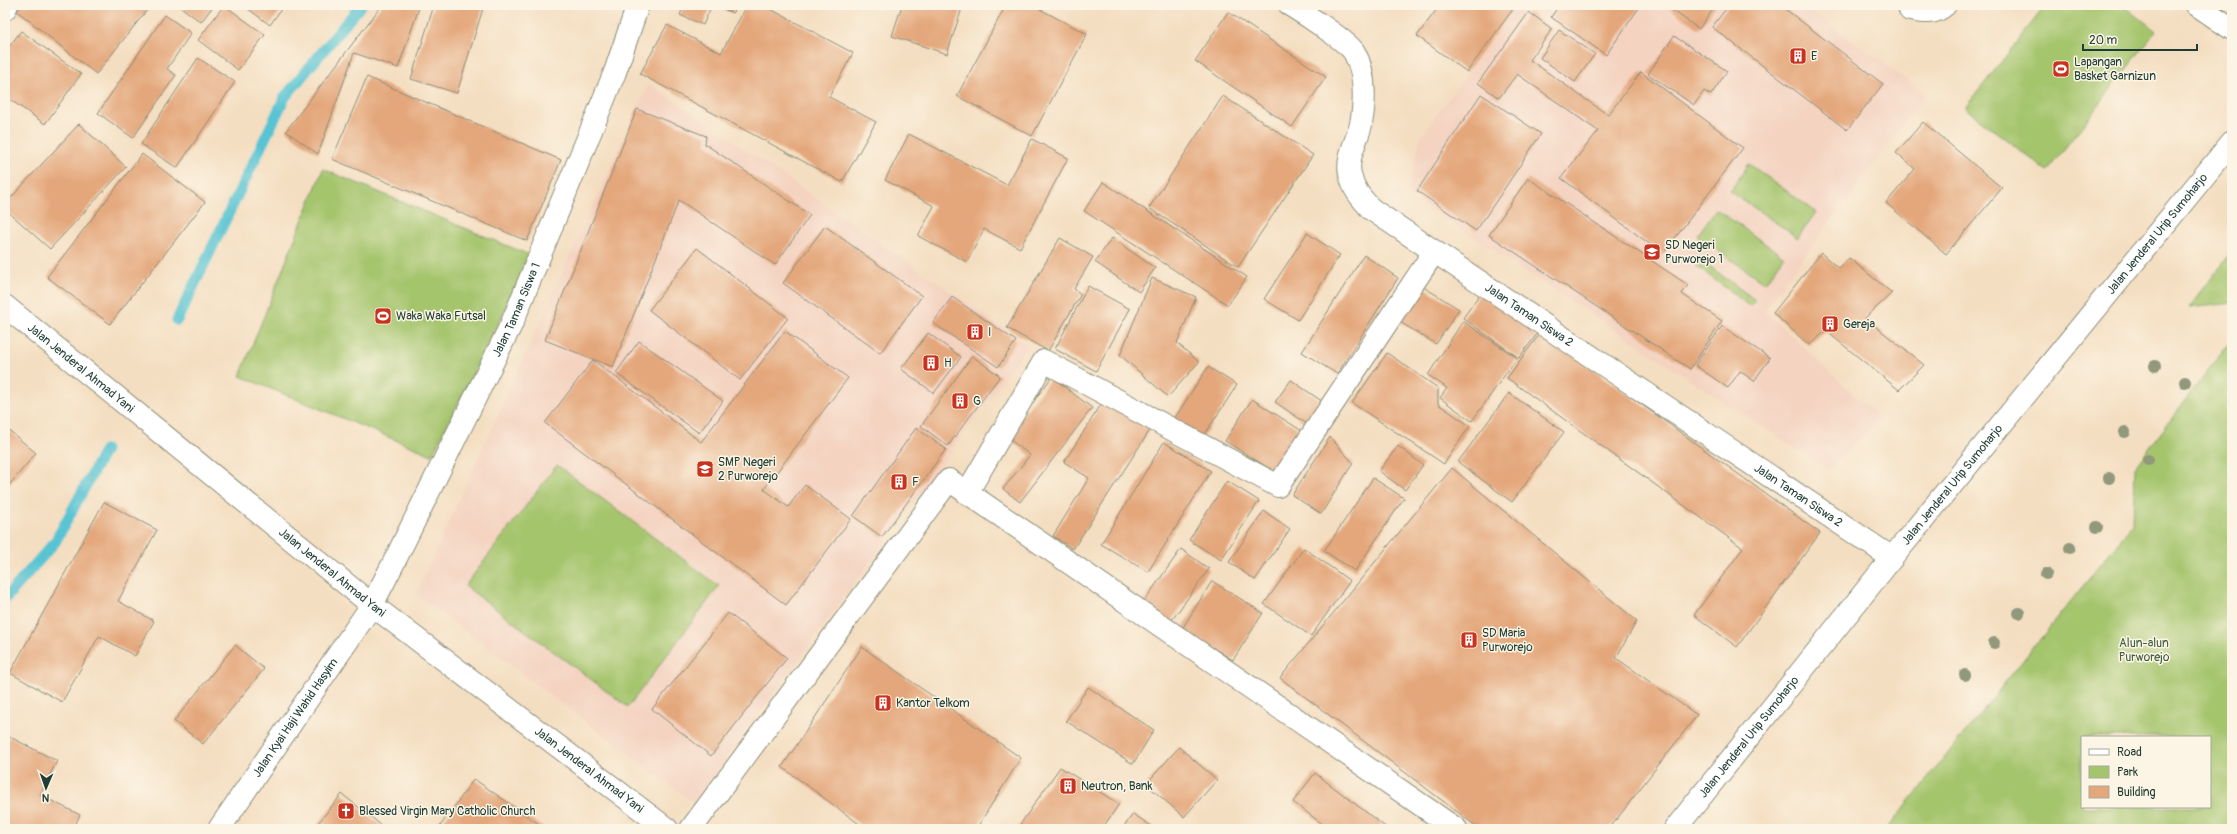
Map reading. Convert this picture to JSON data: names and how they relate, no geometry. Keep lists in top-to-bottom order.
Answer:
{
  "streets": {
    "street": [
      "Jalan Jenderal Urip Sumoharjo",
      "Jalan Taman Siswa 1",
      "Jalan Taman Siswa 2",
      "Jalan Jenderal Ahmad Yani",
      "Jalan Kyai Haji Wahid Hasyim"
    ]
  },
  "crossings": [
    ["Jalan Jenderal Urip Sumoharjo", "Jalan Taman Siswa 2"],
    ["Jalan Taman Siswa 1", "Jalan Jenderal Ahmad Yani"],
    ["Jalan Taman Siswa 1", "Jalan Kyai Haji Wahid Hasyim"],
    ["Jalan Jenderal Ahmad Yani", "Jalan Kyai Haji Wahid Hasyim"]
  ],
  "parks": ["Alun-alun Purworejo"],
  "places": {
    "building": [
      "E",
      "Gereja",
      "I",
      "H",
      "G",
      "F",
      "SD Maria Purworejo",
      "Kantor Telkom",
      "Neutron, Bank"
    ],
    "sports": ["Lapangan Basket Garnizun", "Waka Waka Futsal"],
    "school or university": ["SD Negeri Purworejo 1", "SMP Negeri 2 Purworejo"],
    "church": ["Blessed Virgin Mary Catholic Church"]
  },
  "legend": ["Road", "Park", "Building"],
  "scale_bar": "20 m",
  "north": "bottom"
}
